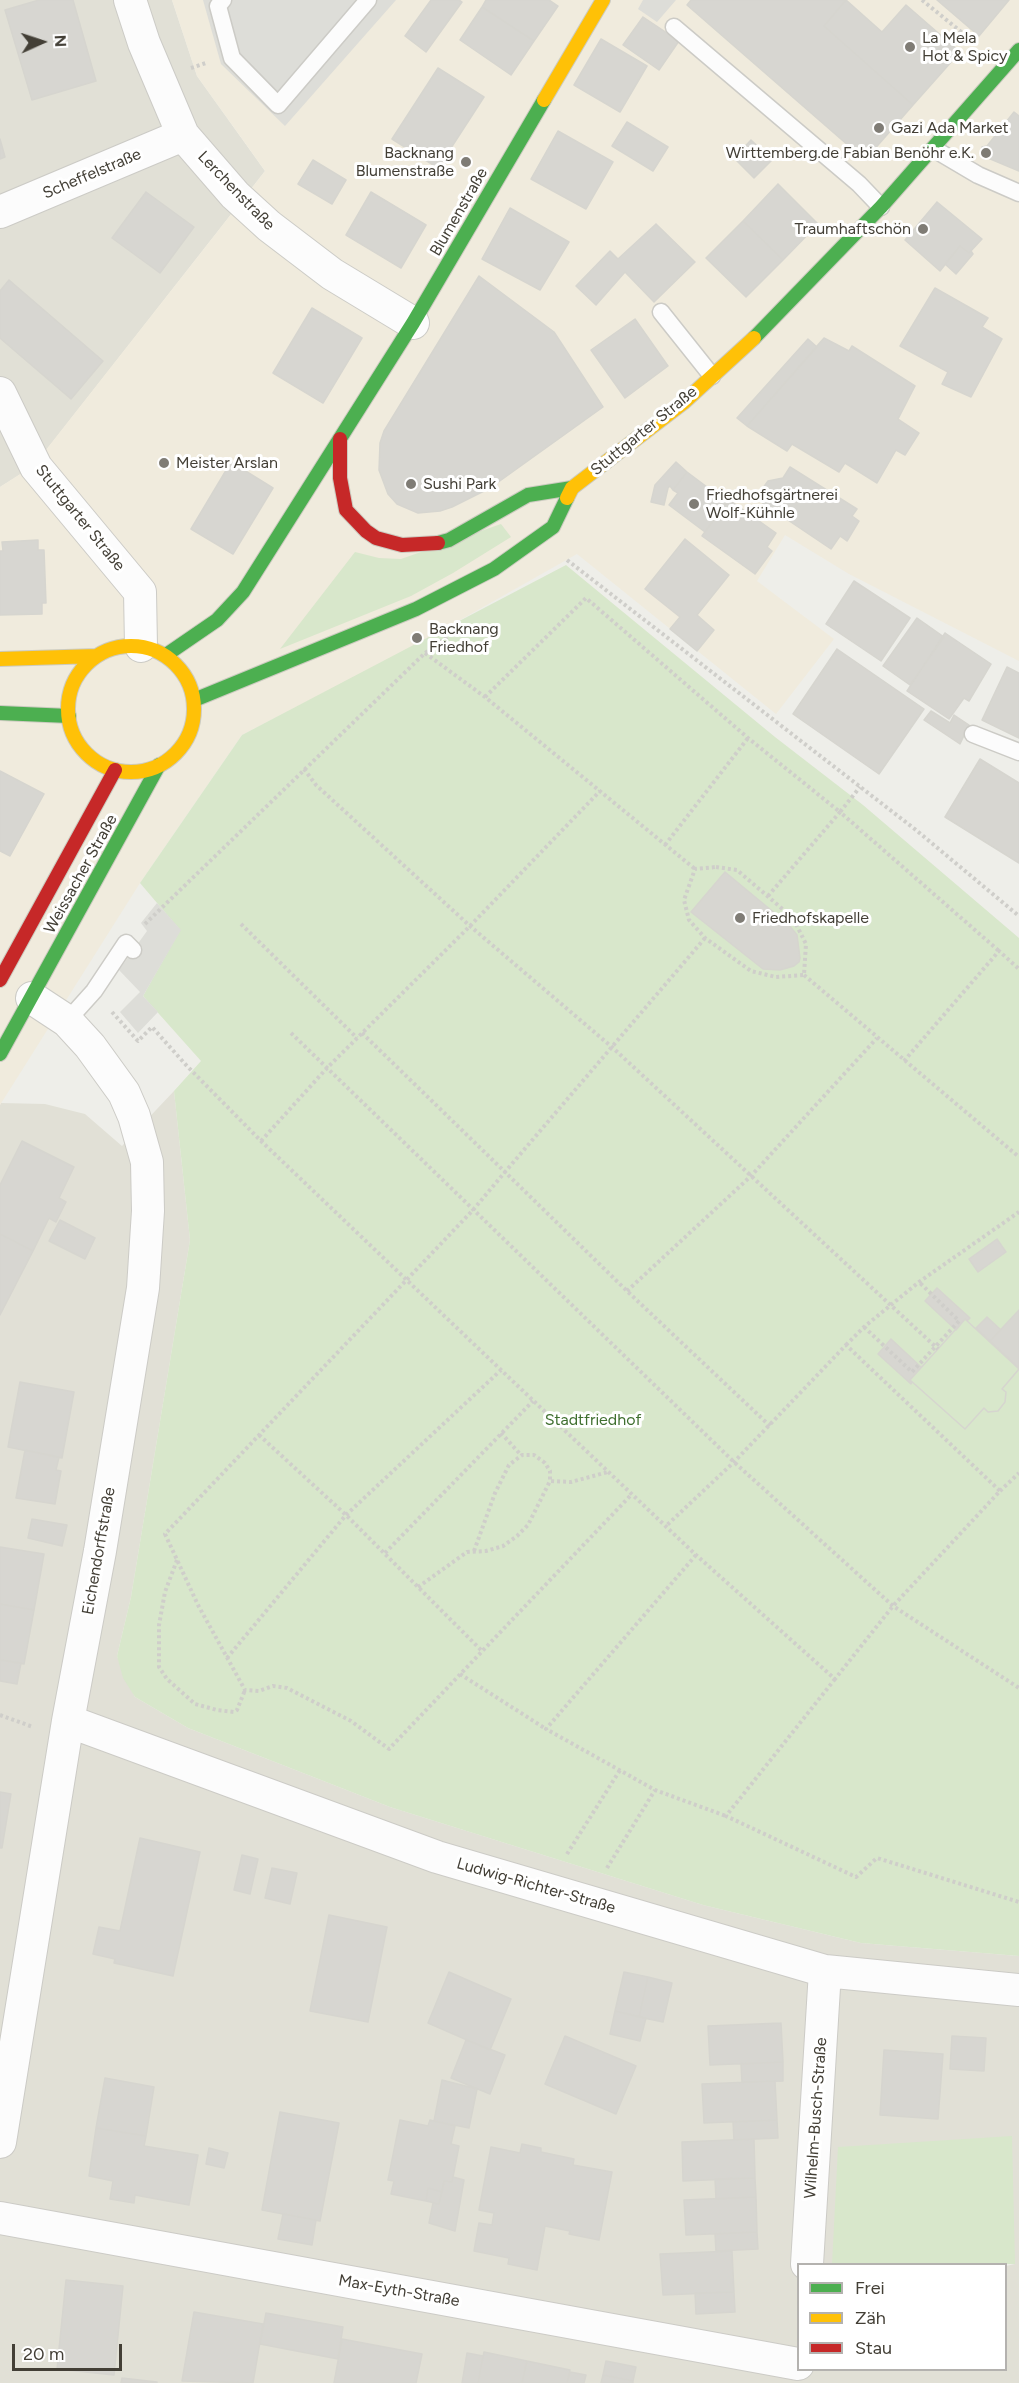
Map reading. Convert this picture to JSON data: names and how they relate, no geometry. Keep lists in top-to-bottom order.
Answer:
{
  "streets": {
    "street": [
      "Scheffelstraße",
      "Lerchenstraße",
      "Blumenstraße",
      "Stuttgarter Straße",
      "Weissacher Straße",
      "Eichendorffstraße",
      "Ludwig-Richter-Straße",
      "Wilhelm-Busch-Straße",
      "Max-Eyth-Straße"
    ]
  },
  "crossings": [
    ["Scheffelstraße", "Lerchenstraße"],
    ["Lerchenstraße", "Blumenstraße"],
    ["Blumenstraße", "Stuttgarter Straße"],
    ["Blumenstraße", "Weissacher Straße"],
    ["Stuttgarter Straße", "Weissacher Straße"],
    ["Weissacher Straße", "Eichendorffstraße"],
    ["Eichendorffstraße", "Ludwig-Richter-Straße"],
    ["Ludwig-Richter-Straße", "Wilhelm-Busch-Straße"]
  ],
  "parks": ["Stadtfriedhof"],
  "places": [
    "La Mela Hot & Spicy",
    "Gazi Ada Market",
    "Wirttemberg.de Fabian Benöhr e.K.",
    "Backnang Blumenstraße",
    "Traumhaftschön",
    "Meister Arslan",
    "Sushi Park",
    "Friedhofsgärtnerei Wolf-Kühnle",
    "Backnang Friedhof",
    "Friedhofskapelle"
  ],
  "legend": ["Frei", "Zäh", "Stau"],
  "scale_bar": "20 m",
  "north": "right"
}
